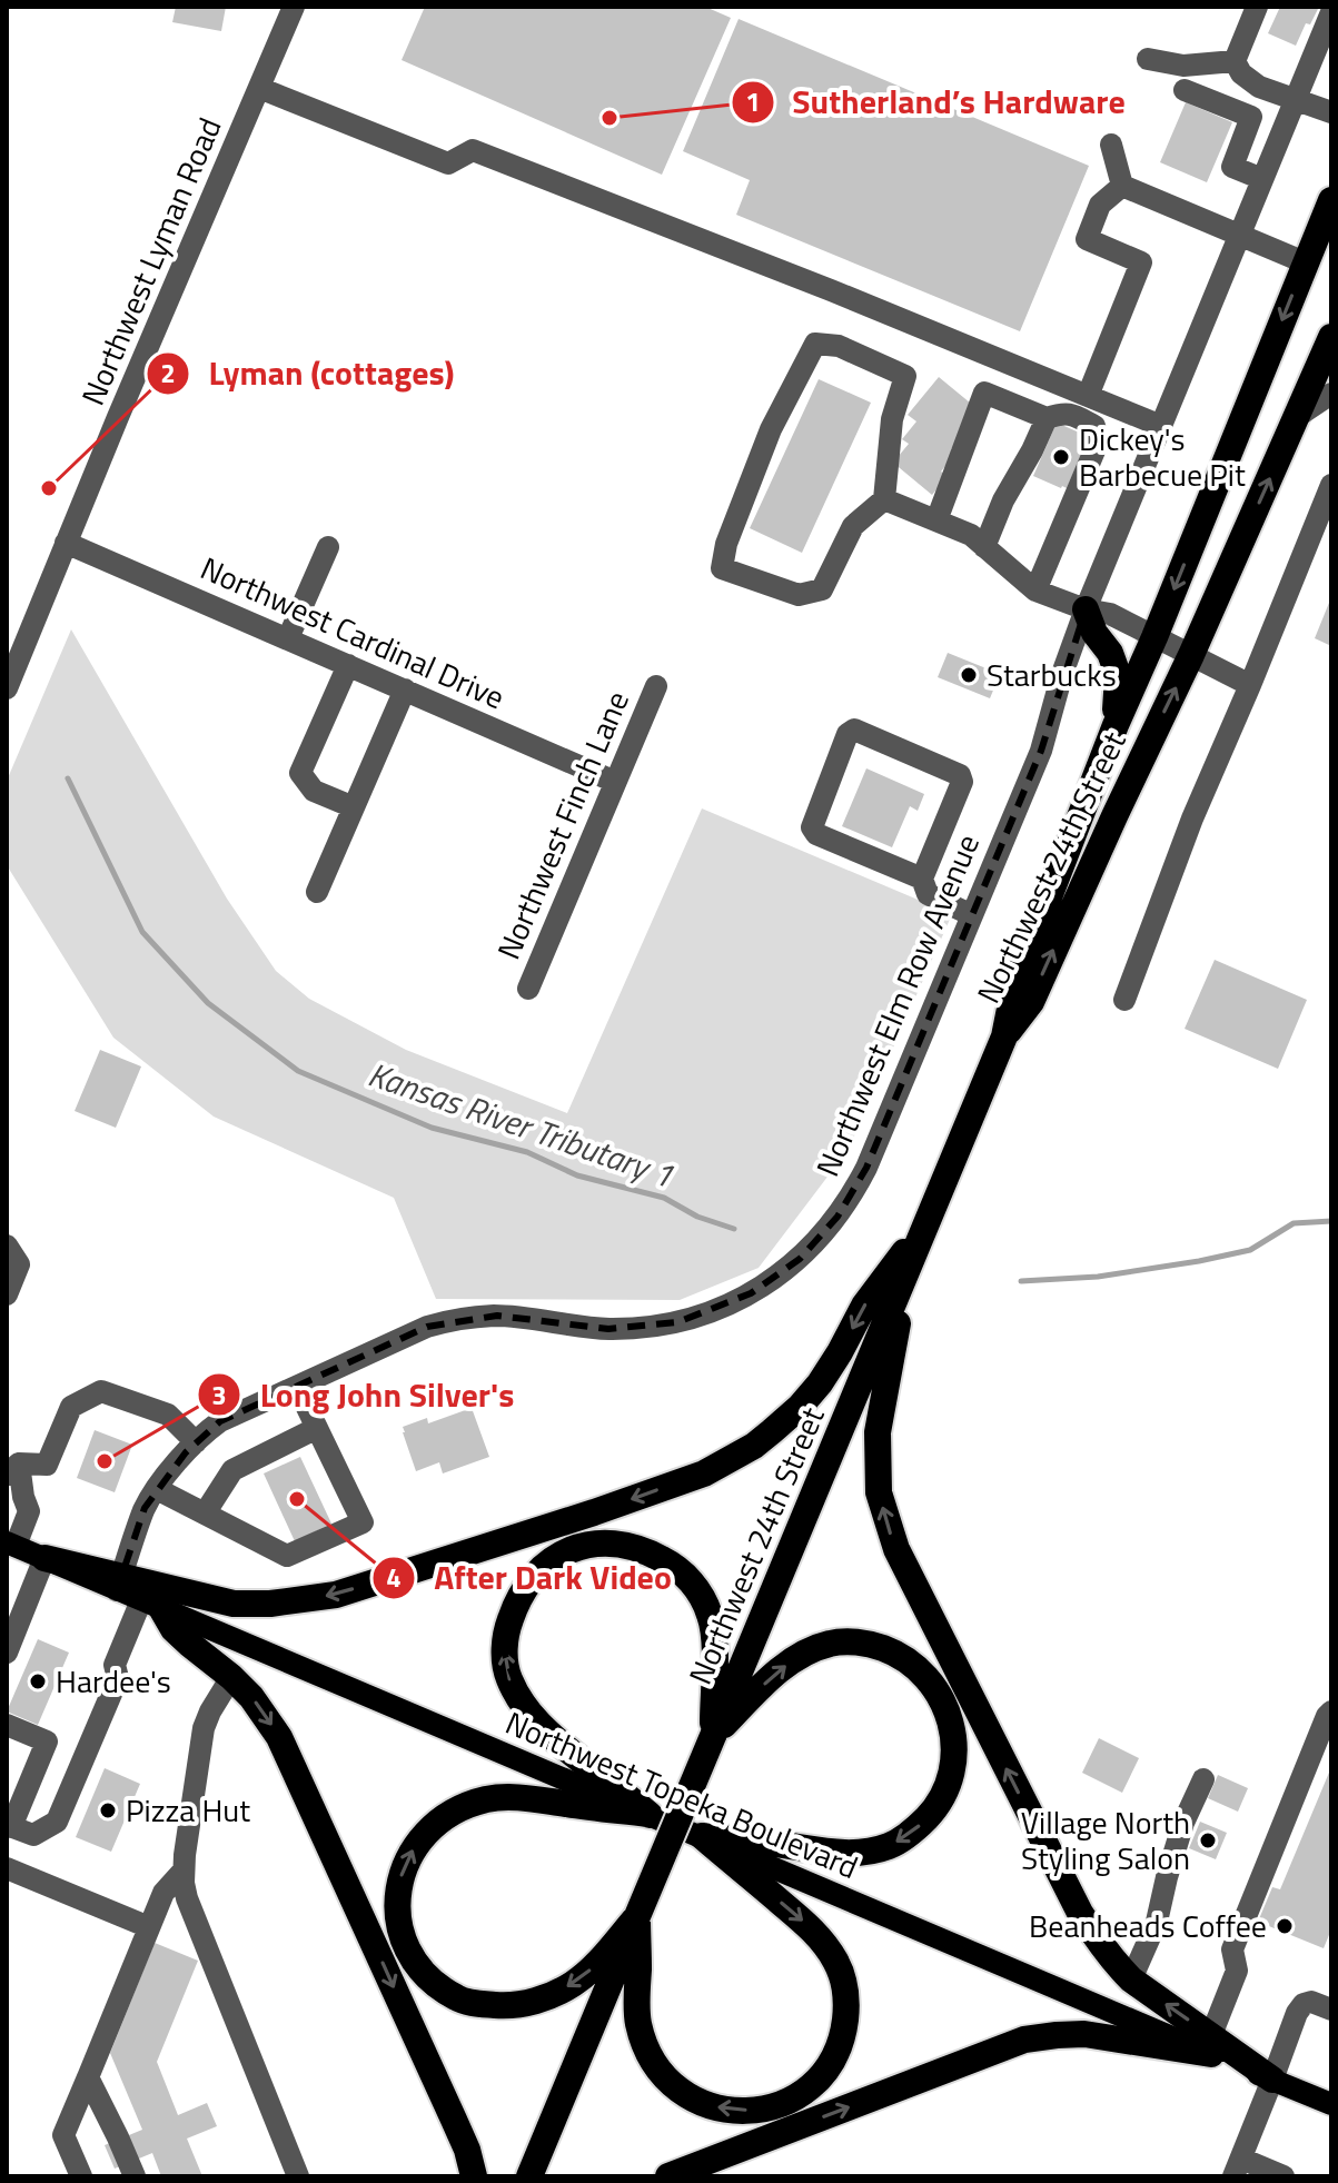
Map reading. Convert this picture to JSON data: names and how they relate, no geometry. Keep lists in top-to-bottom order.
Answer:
{
  "streets": {
    "highway": ["Northwest 24th Street"],
    "main road": ["Northwest Topeka Boulevard"],
    "street": [
      "Northwest Lyman Road",
      "Northwest Cardinal Drive",
      "Northwest Finch Lane",
      "Northwest Elm Row Avenue"
    ]
  },
  "crossings": [
    ["Northwest Lyman Road", "Northwest Cardinal Drive"],
    ["Northwest Cardinal Drive", "Northwest Finch Lane"],
    ["Northwest Elm Row Avenue", "Northwest Topeka Boulevard"]
  ],
  "water": ["Kansas River Tributary 1"],
  "places": [
    "Sutherland’s Hardware",
    "Dickey's Barbecue Pit",
    "Lyman (cottages)",
    "Starbucks",
    "Long John Silver's",
    "After Dark Video",
    "Hardee's",
    "Pizza Hut",
    "Village North Styling Salon",
    "Beanheads Coffee"
  ]
}
